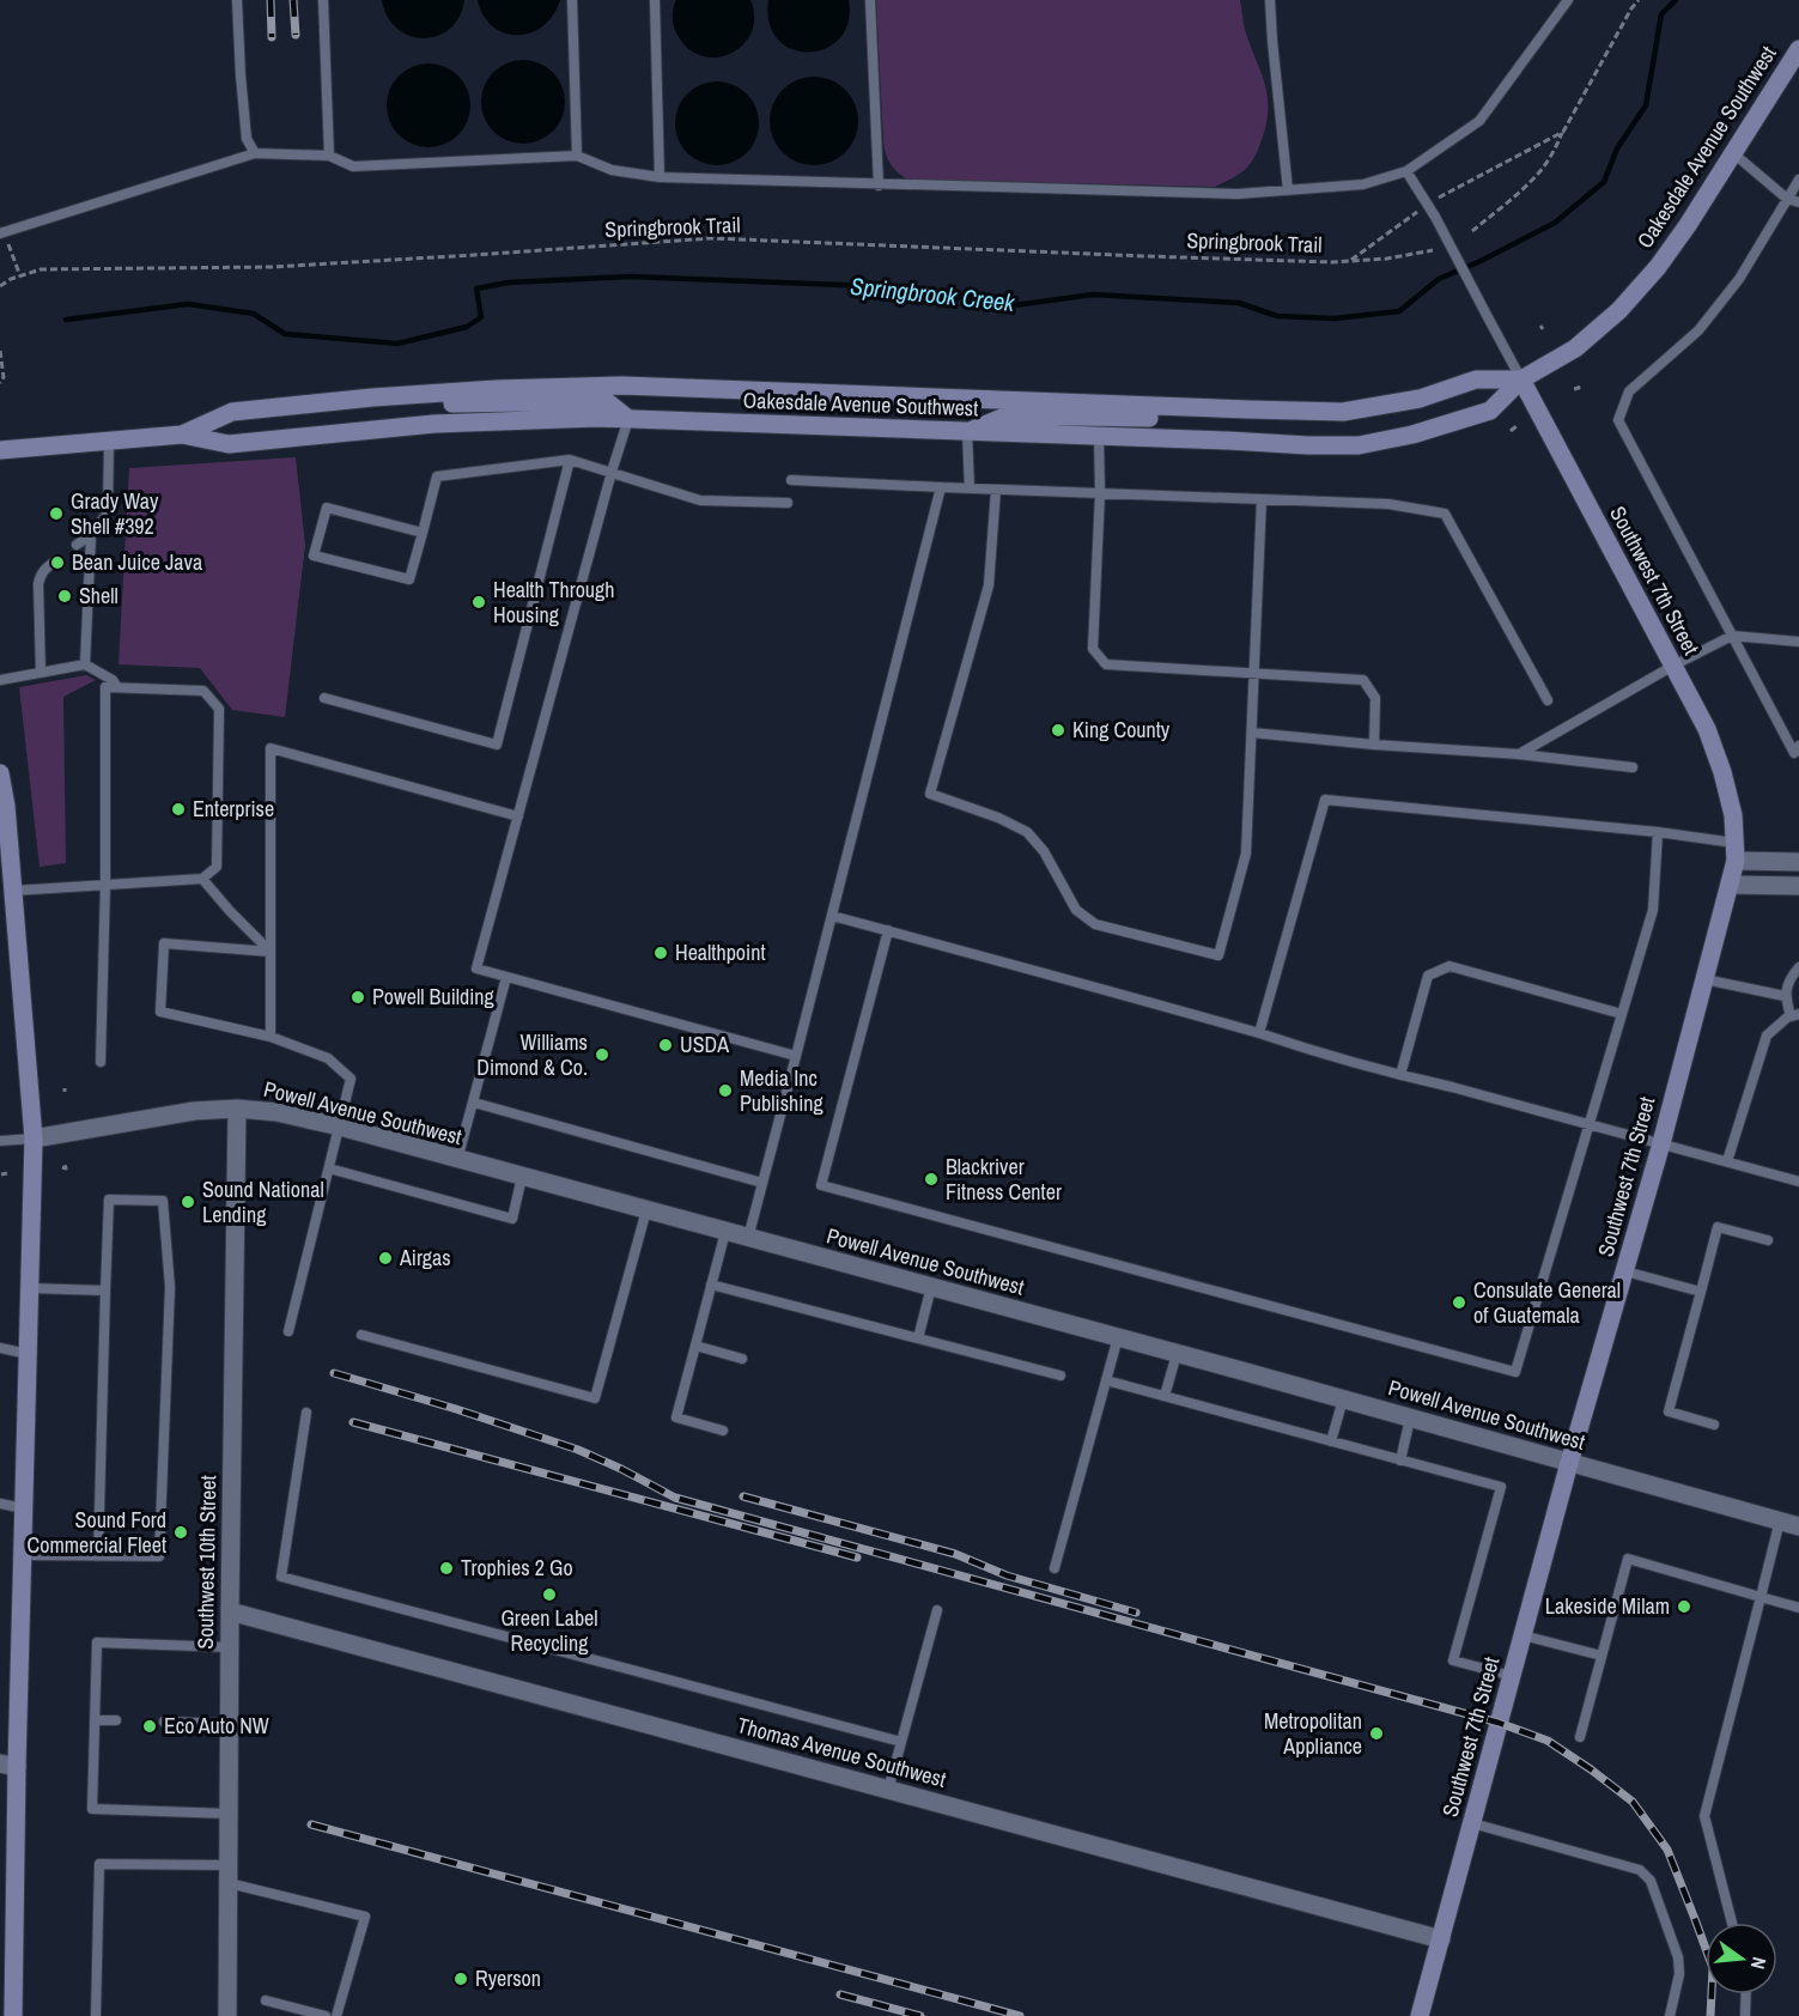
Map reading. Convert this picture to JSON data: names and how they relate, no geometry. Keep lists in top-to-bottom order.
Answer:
{
  "streets": {
    "street": [
      "Oakesdale Avenue Southwest",
      "Southwest 7th Street",
      "Powell Avenue Southwest",
      "Southwest 10th Street",
      "Thomas Avenue Southwest"
    ],
    "path": ["Springbrook Trail"]
  },
  "crossings": [
    ["Oakesdale Avenue Southwest", "Southwest 7th Street"],
    ["Southwest 7th Street", "Powell Avenue Southwest"],
    ["Southwest 7th Street", "Thomas Avenue Southwest"],
    ["Powell Avenue Southwest", "Southwest 10th Street"],
    ["Southwest 10th Street", "Thomas Avenue Southwest"]
  ],
  "water": ["Springbrook Creek"],
  "places": [
    "Grady Way Shell #392",
    "Bean Juice Java",
    "Shell",
    "Health Through Housing",
    "King County",
    "Enterprise",
    "Healthpoint",
    "Powell Building",
    "USDA",
    "Williams Dimond & Co.",
    "Media Inc Publishing",
    "Blackriver Fitness Center",
    "Sound National Lending",
    "Airgas",
    "Consulate General of Guatemala",
    "Sound Ford Commercial Fleet",
    "Trophies 2 Go",
    "Green Label Recycling",
    "Lakeside Milam",
    "Eco Auto NW",
    "Metropolitan Appliance",
    "Ryerson"
  ],
  "north": "right"
}
